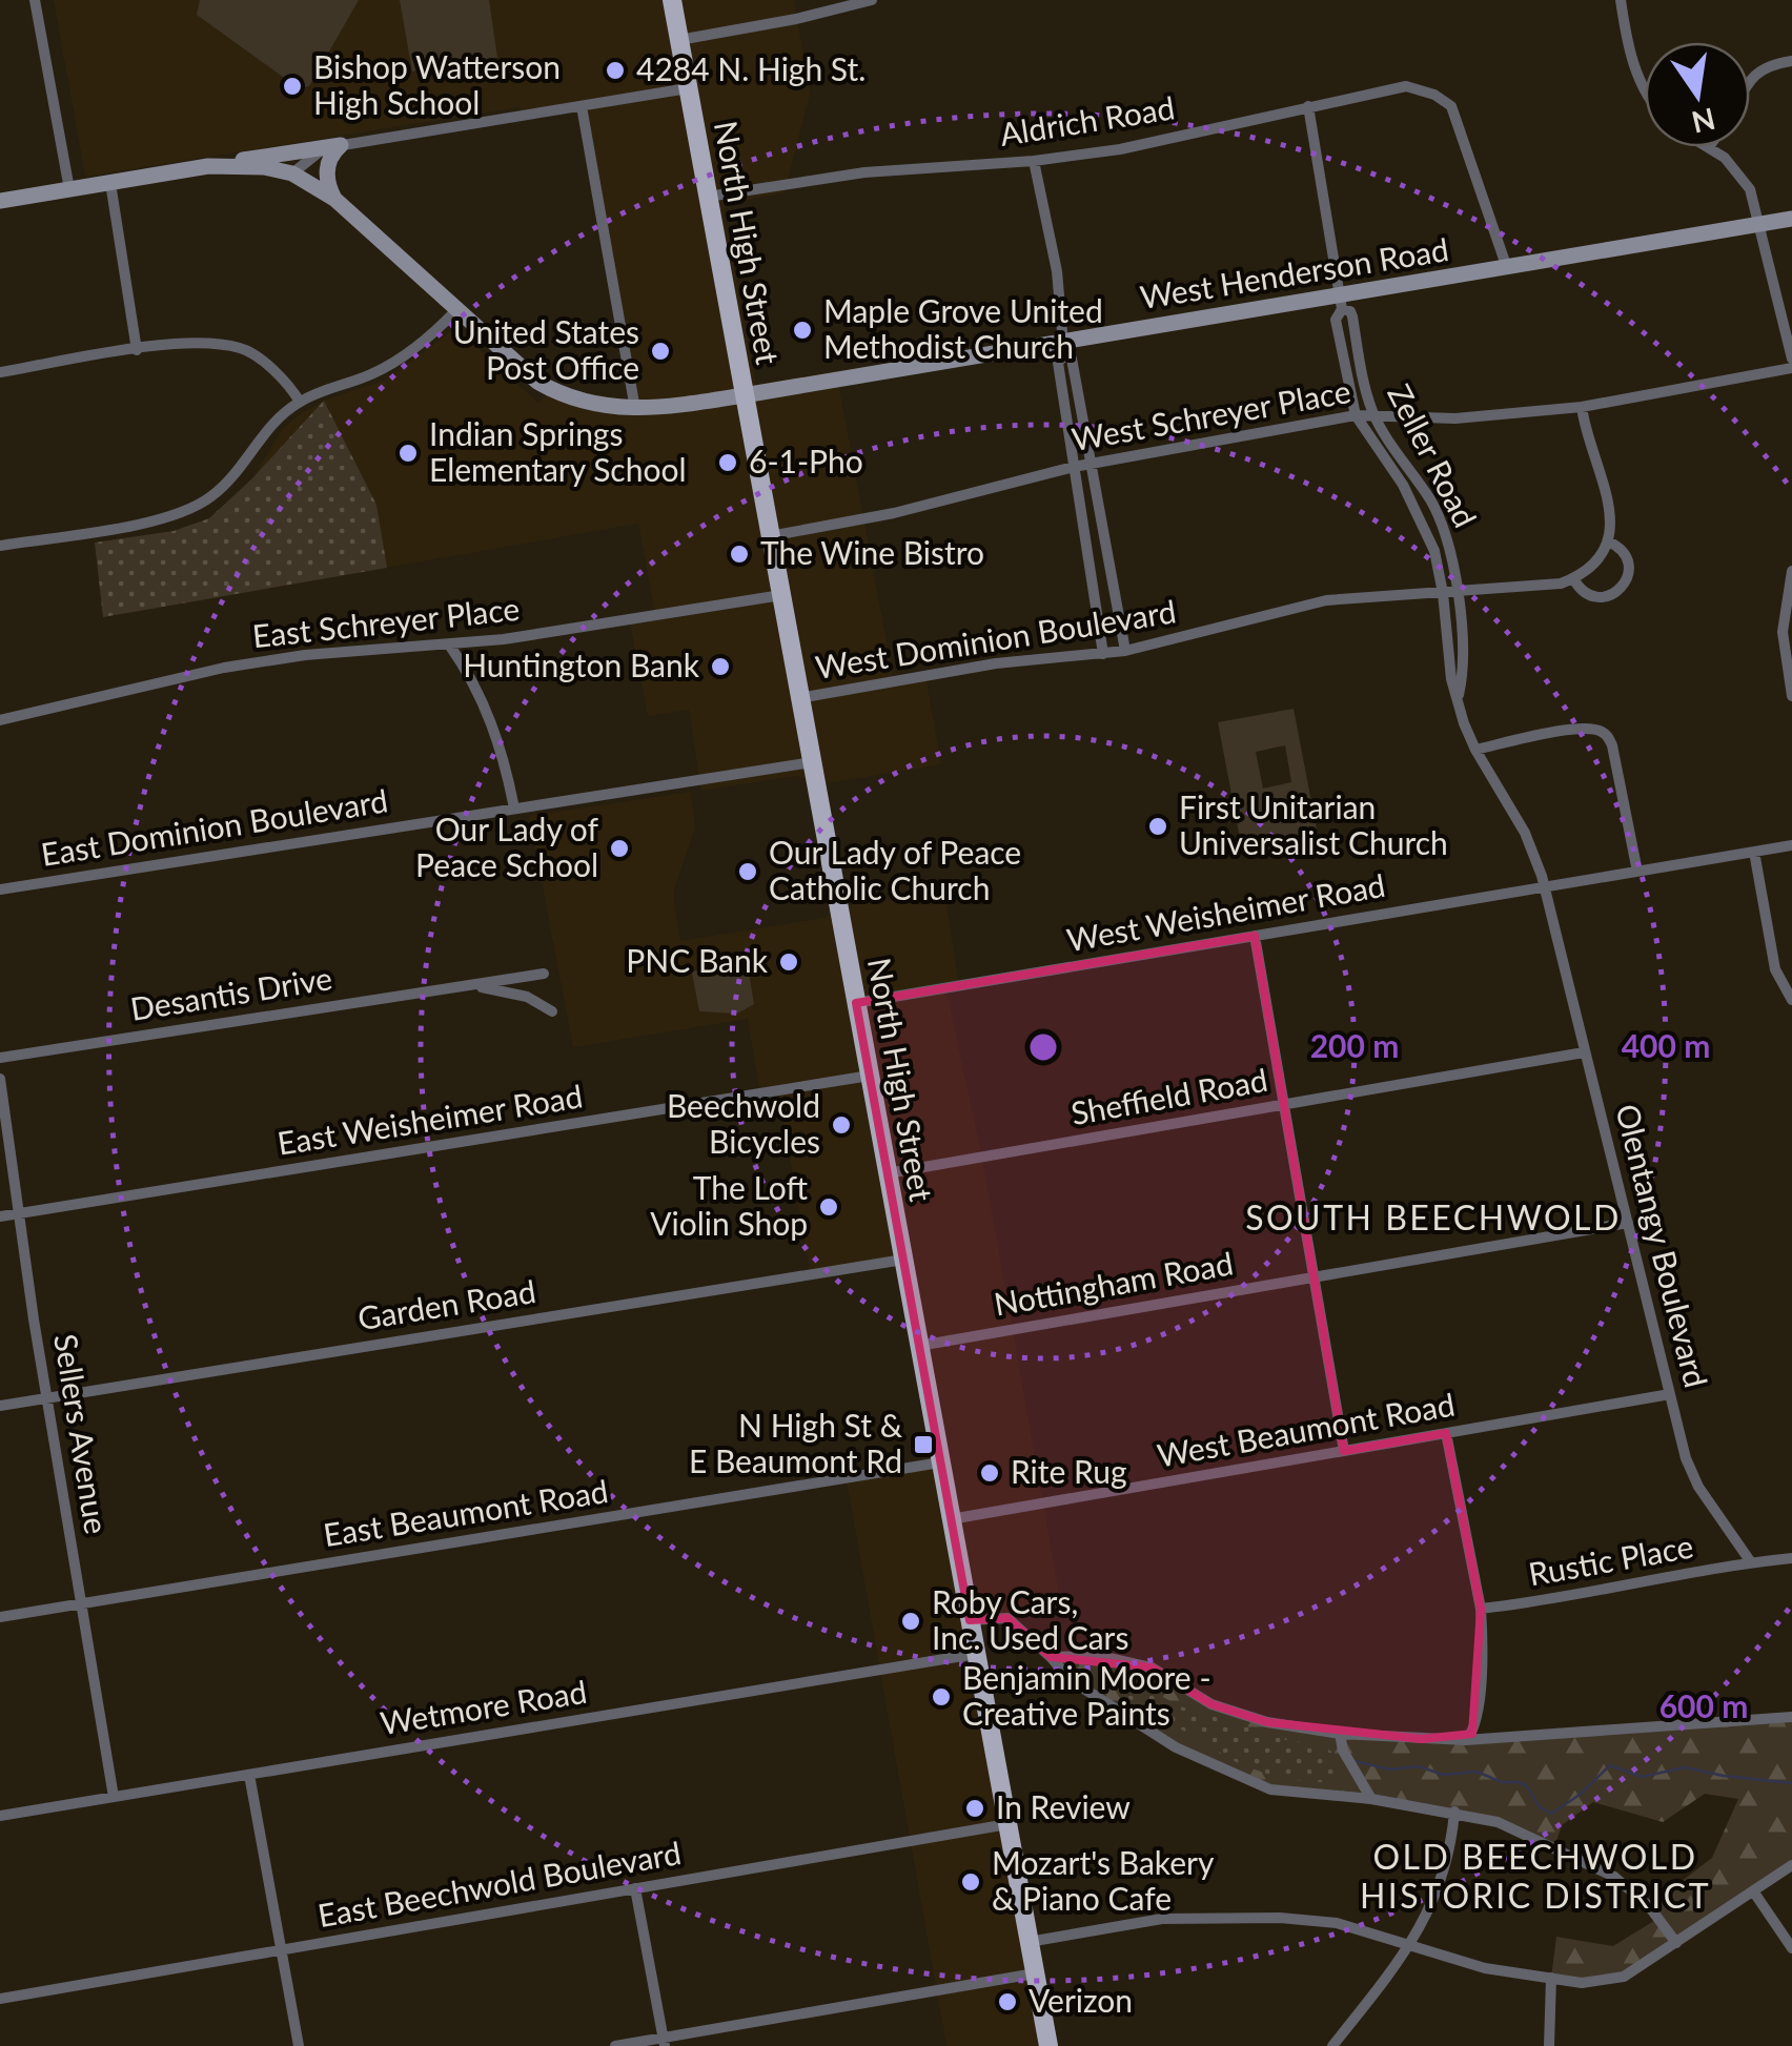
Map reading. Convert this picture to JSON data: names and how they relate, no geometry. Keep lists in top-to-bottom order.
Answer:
{
  "streets": {
    "main road": ["North High Street", "West Henderson Road"],
    "street": [
      "Aldrich Road",
      "West Schreyer Place",
      "Zeller Road",
      "East Schreyer Place",
      "West Dominion Boulevard",
      "East Dominion Boulevard",
      "West Weisheimer Road",
      "Desantis Drive",
      "Sheffield Road",
      "East Weisheimer Road",
      "Olentangy Boulevard",
      "Nottingham Road",
      "Garden Road",
      "West Beaumont Road",
      "Sellers Avenue",
      "East Beaumont Road",
      "Rustic Place",
      "Wetmore Road",
      "East Beechwold Boulevard"
    ]
  },
  "crossings": [
    ["Aldrich Road", "North High Street"],
    ["Aldrich Road", "West Henderson Road"],
    ["Aldrich Road", "Zeller Road"],
    ["North High Street", "West Henderson Road"],
    ["North High Street", "West Schreyer Place"],
    ["North High Street", "East Schreyer Place"],
    ["North High Street", "West Dominion Boulevard"],
    ["North High Street", "East Dominion Boulevard"],
    ["North High Street", "West Weisheimer Road"],
    ["North High Street", "Sheffield Road"],
    ["North High Street", "East Weisheimer Road"],
    ["North High Street", "Nottingham Road"],
    ["North High Street", "Garden Road"],
    ["North High Street", "West Beaumont Road"],
    ["North High Street", "East Beaumont Road"],
    ["North High Street", "Wetmore Road"],
    ["North High Street", "East Beechwold Boulevard"],
    ["West Henderson Road", "Zeller Road"],
    ["West Schreyer Place", "Zeller Road"],
    ["Zeller Road", "West Dominion Boulevard"],
    ["Zeller Road", "West Weisheimer Road"],
    ["Zeller Road", "Olentangy Boulevard"],
    ["West Weisheimer Road", "Olentangy Boulevard"],
    ["Sheffield Road", "Olentangy Boulevard"],
    ["East Weisheimer Road", "Sellers Avenue"],
    ["Olentangy Boulevard", "Nottingham Road"],
    ["Olentangy Boulevard", "West Beaumont Road"],
    ["Olentangy Boulevard", "Rustic Place"],
    ["Garden Road", "Sellers Avenue"],
    ["Sellers Avenue", "East Beaumont Road"],
    ["Sellers Avenue", "Wetmore Road"]
  ],
  "districts": ["SOUTH BEECHWOLD", "OLD BEECHWOLD HISTORIC DISTRICT"],
  "places": {
    "other": [
      "4284 N. High St.",
      "Bishop Watterson High School",
      "Maple Grove United Methodist Church",
      "United States Post Office",
      "Indian Springs Elementary School",
      "6-1-Pho",
      "The Wine Bistro",
      "Huntington Bank",
      "First Unitarian Universalist Church",
      "Our Lady of Peace School",
      "Our Lady of Peace Catholic Church",
      "PNC Bank",
      "Beechwold Bicycles",
      "The Loft Violin Shop",
      "Rite Rug",
      "Roby Cars, Inc. Used Cars",
      "Benjamin Moore - Creative Paints",
      "In Review",
      "Mozart's Bakery & Piano Cafe",
      "Verizon"
    ],
    "transit": ["N High St & E Beaumont Rd"]
  },
  "north": "bottom",
  "rings": ["200 m", "400 m", "600 m"]
}
